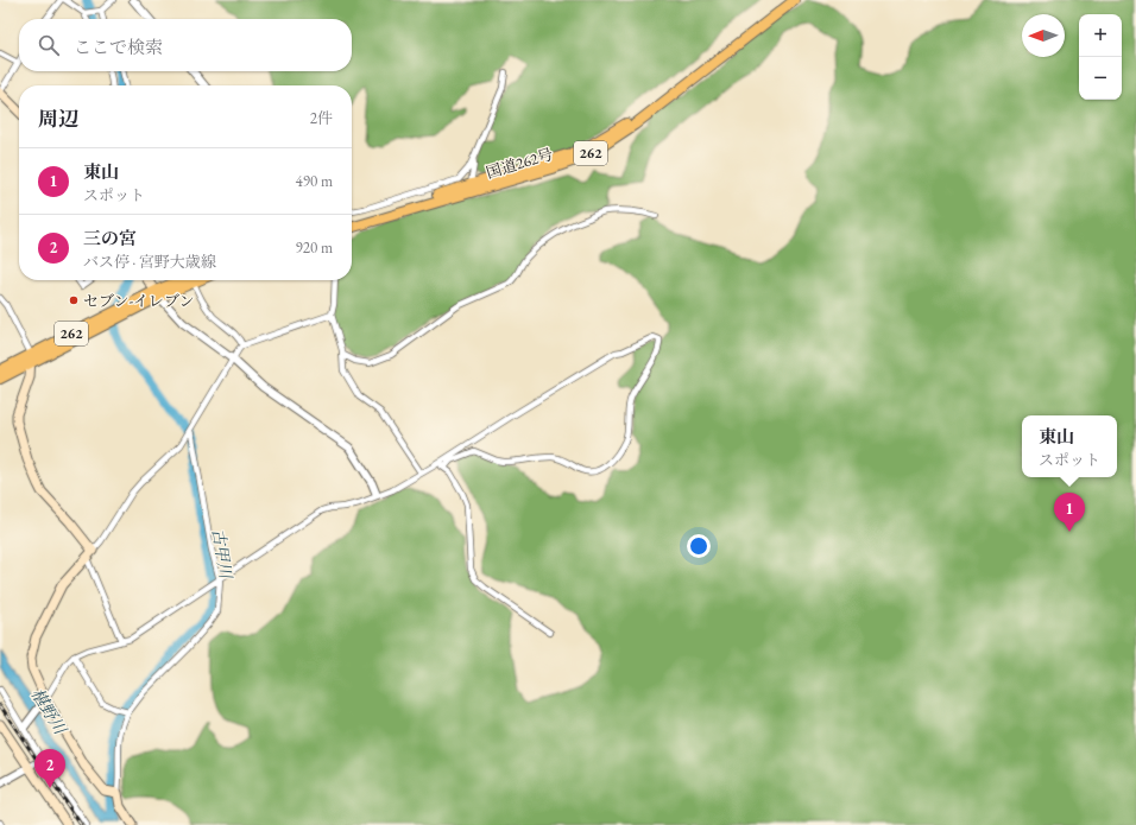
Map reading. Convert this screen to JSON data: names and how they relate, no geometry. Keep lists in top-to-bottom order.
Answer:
{
  "streets": {
    "highway": ["262", "国道262号"]
  },
  "water": ["古甲川", "椹野川"],
  "places": ["セブン-イレブン"],
  "north": "left",
  "page": {
    "map_buttons": ["+", "−"],
    "search": "ここで検索",
    "heading": ["周辺", "2件"],
    "list": [
      {
        "mark": "1",
        "name": "東山",
        "note": "スポット",
        "value": "490 m"
      },
      {
        "mark": "2",
        "name": "三の宮",
        "note": "バス停 · 宮野大歳線",
        "value": "920 m"
      }
    ],
    "popup": ["東山", "スポット"],
    "pins": ["1", "2"]
  }
}
